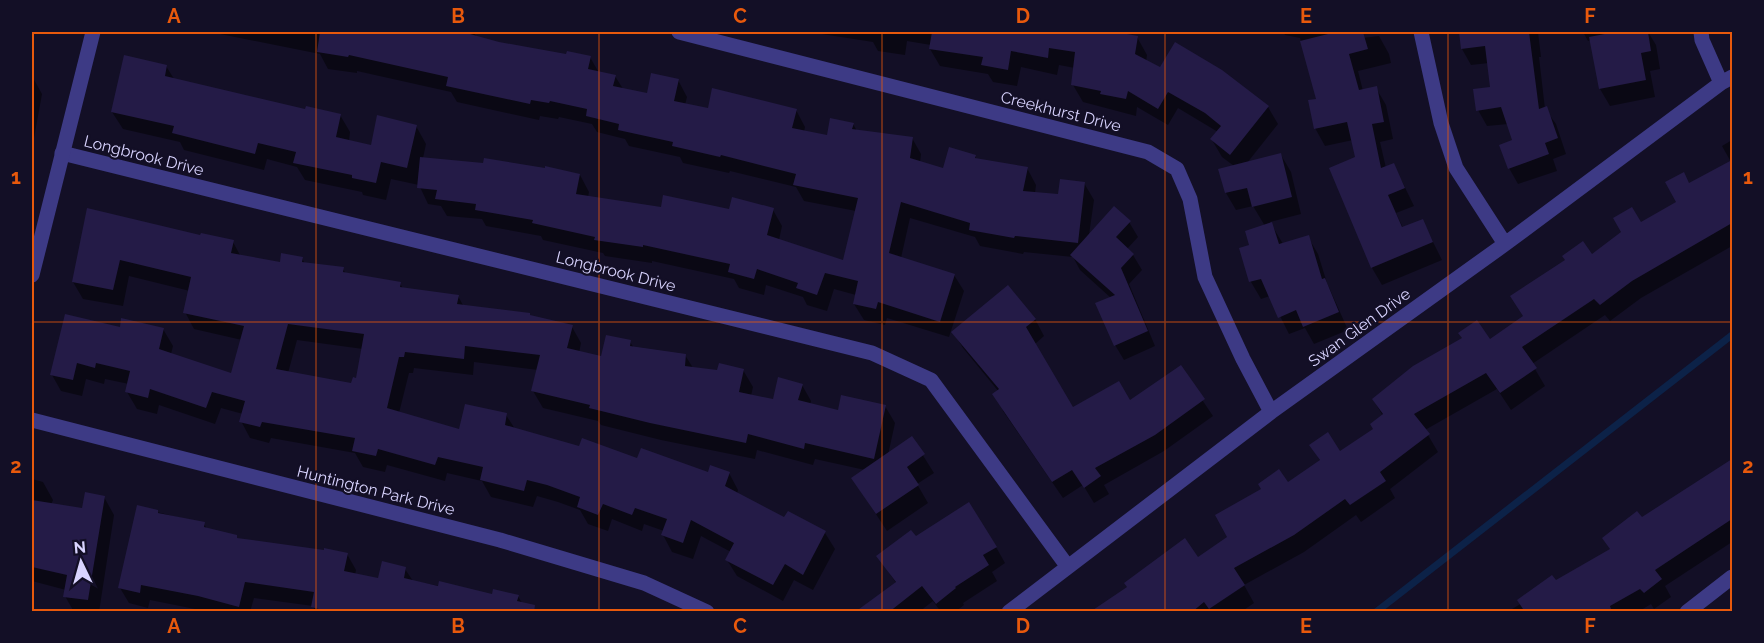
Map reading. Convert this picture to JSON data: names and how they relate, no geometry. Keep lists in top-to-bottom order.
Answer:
{
  "streets": {
    "street": [
      "Creekhurst Drive",
      "Longbrook Drive",
      "Swan Glen Drive",
      "Huntington Park Drive"
    ]
  },
  "crossings": [
    ["Creekhurst Drive", "Swan Glen Drive"],
    ["Longbrook Drive", "Swan Glen Drive"]
  ],
  "north": "top",
  "grid": {
    "columns": [
      "A",
      "B",
      "C",
      "D",
      "E",
      "F"
    ],
    "rows": ["1", "2"]
  }
}
